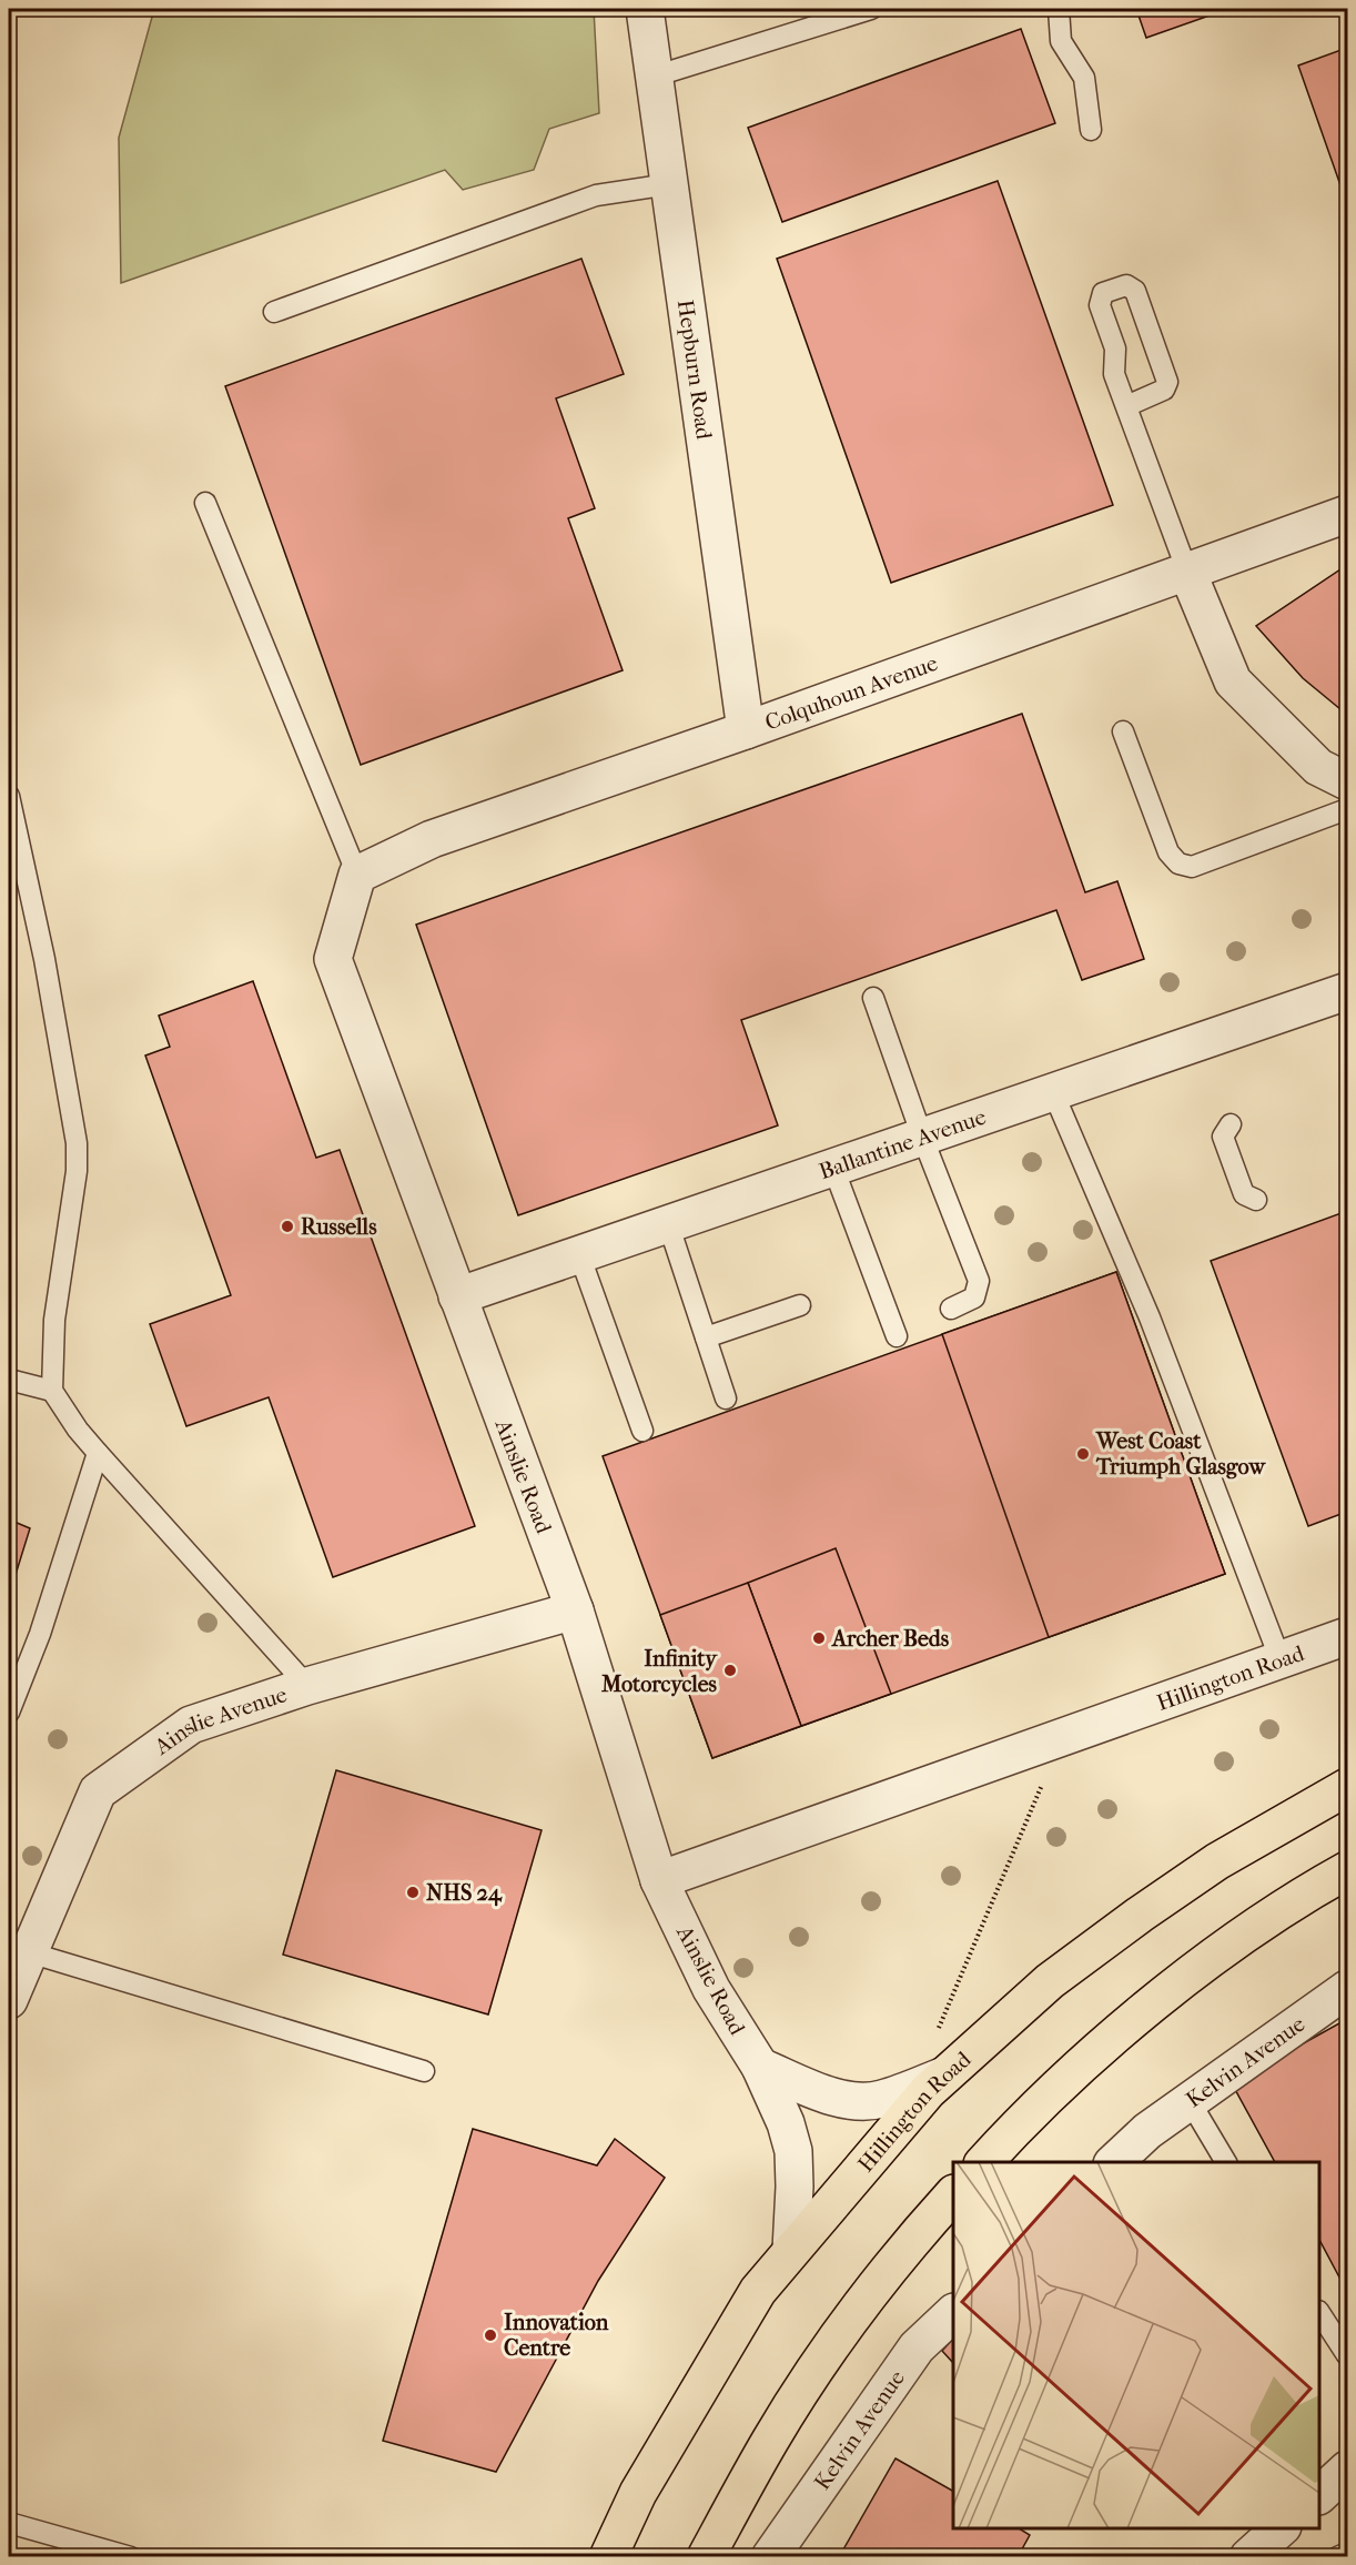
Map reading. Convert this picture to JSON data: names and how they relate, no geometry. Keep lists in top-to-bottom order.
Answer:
{
  "streets": {
    "main road": ["Hillington Road"],
    "street": [
      "Hepburn Road",
      "Colquhoun Avenue",
      "Ballantine Avenue",
      "Ainslie Road",
      "Ainslie Avenue",
      "Kelvin Avenue"
    ]
  },
  "crossings": [
    ["Hepburn Road", "Colquhoun Avenue"],
    ["Colquhoun Avenue", "Ainslie Road"],
    ["Ballantine Avenue", "Ainslie Road"],
    ["Ainslie Road", "Hillington Road"],
    ["Ainslie Road", "Ainslie Avenue"]
  ],
  "places": [
    "Russells",
    "West Coast Triumph Glasgow",
    "Archer Beds",
    "Infinity Motorcycles",
    "NHS 24",
    "Innovation Centre"
  ]
}
